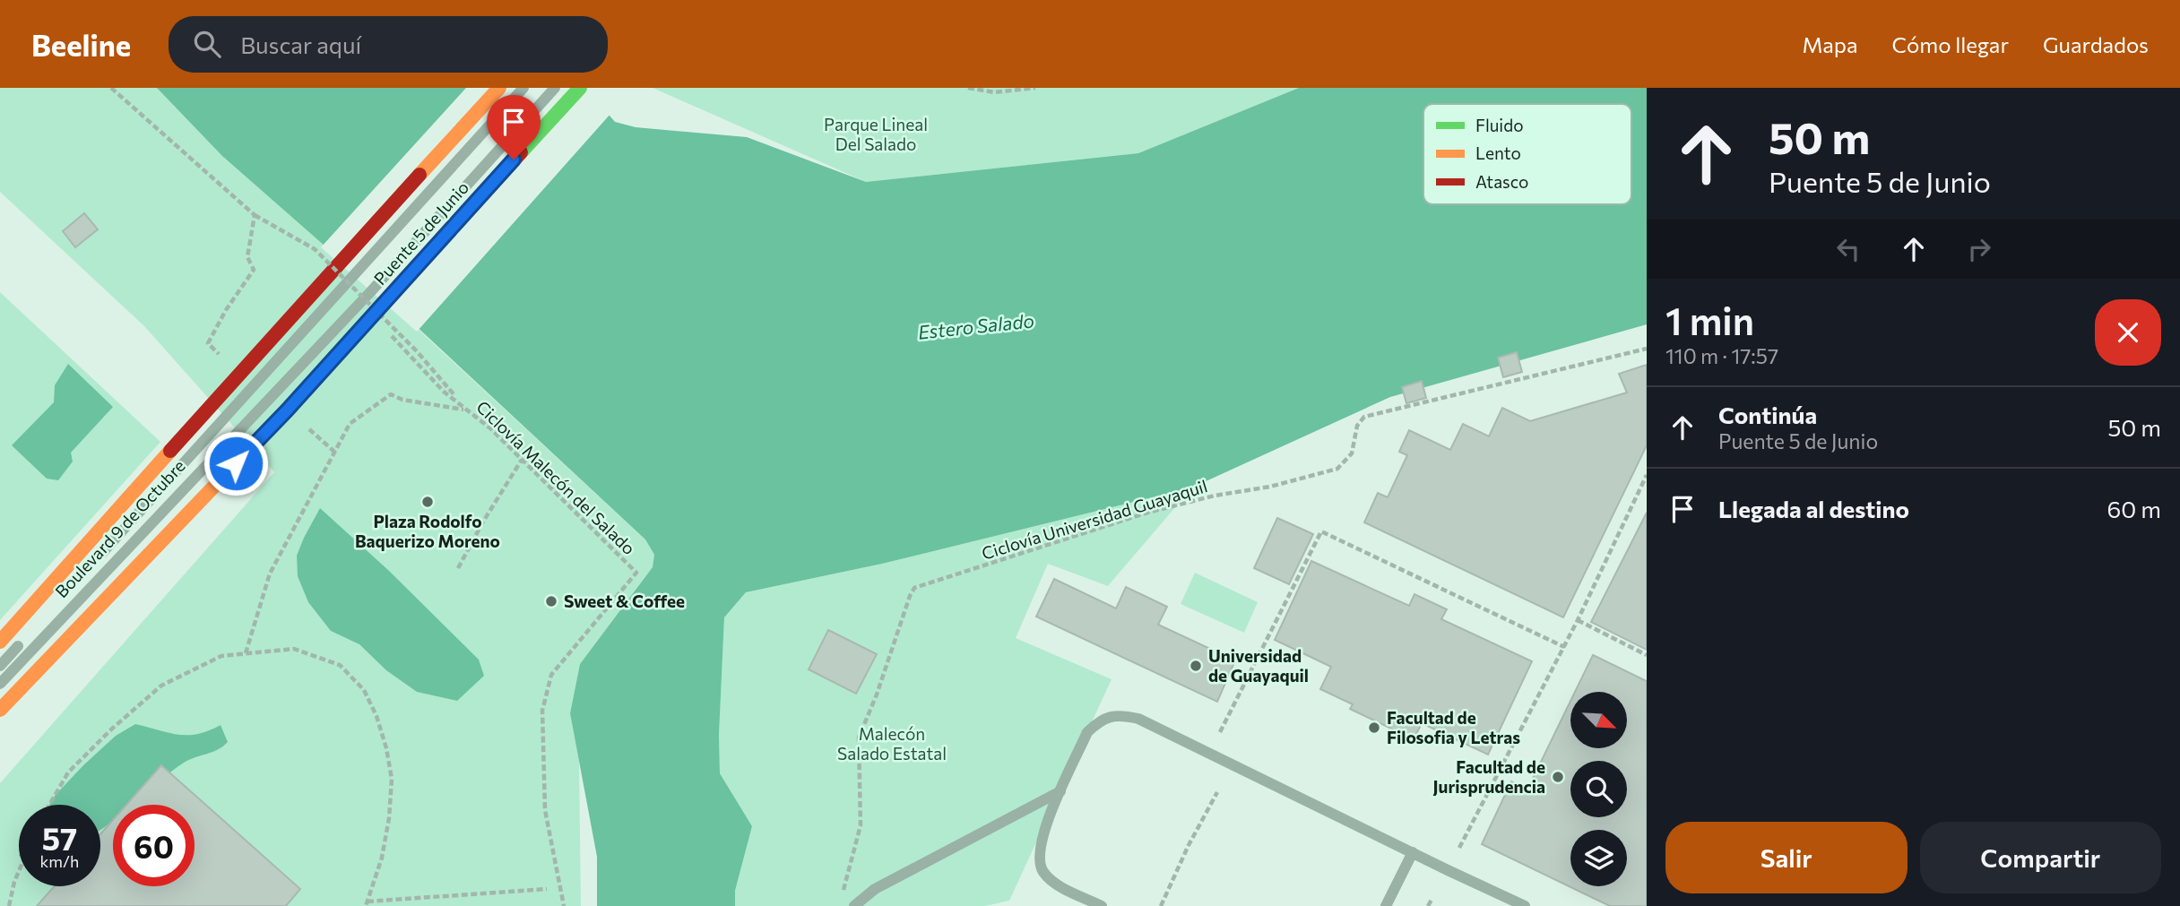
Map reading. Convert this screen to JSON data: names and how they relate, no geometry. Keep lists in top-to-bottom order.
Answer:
{
  "streets": {
    "main road": ["Puente 5 de Junio", "Boulevard 9 de Octubre"],
    "path": ["Ciclovía Malecón del Salado", "Ciclovía Universidad Guayaquil"]
  },
  "crossings": [
    ["Puente 5 de Junio", "Boulevard 9 de Octubre"]
  ],
  "water": ["Estero Salado"],
  "parks": ["Parque Lineal Del Salado", "Malecón Salado Estatal"],
  "places": [
    "Plaza Rodolfo Baquerizo Moreno",
    "Sweet & Coffee",
    "Universidad de Guayaquil",
    "Facultad de Filosofia y Letras",
    "Facultad de Jurisprudencia"
  ],
  "legend": ["Fluido", "Lento", "Atasco"],
  "north": "bottom right",
  "page": {
    "header": "Beeline",
    "search": "Buscar aquí",
    "nav": ["Mapa", "Cómo llegar", "Guardados"],
    "turn": ["50 m", "Puente 5 de Junio"],
    "heading": ["1 min", "110 m · 17:57"],
    "list": [
      {
        "name": "Continúa",
        "note": "Puente 5 de Junio",
        "value": "50 m"
      },
      {
        "name": "Llegada al destino",
        "value": "60 m"
      }
    ],
    "speed": "57 km/h",
    "limit": "60",
    "buttons": ["Salir", "Compartir"]
  }
}
